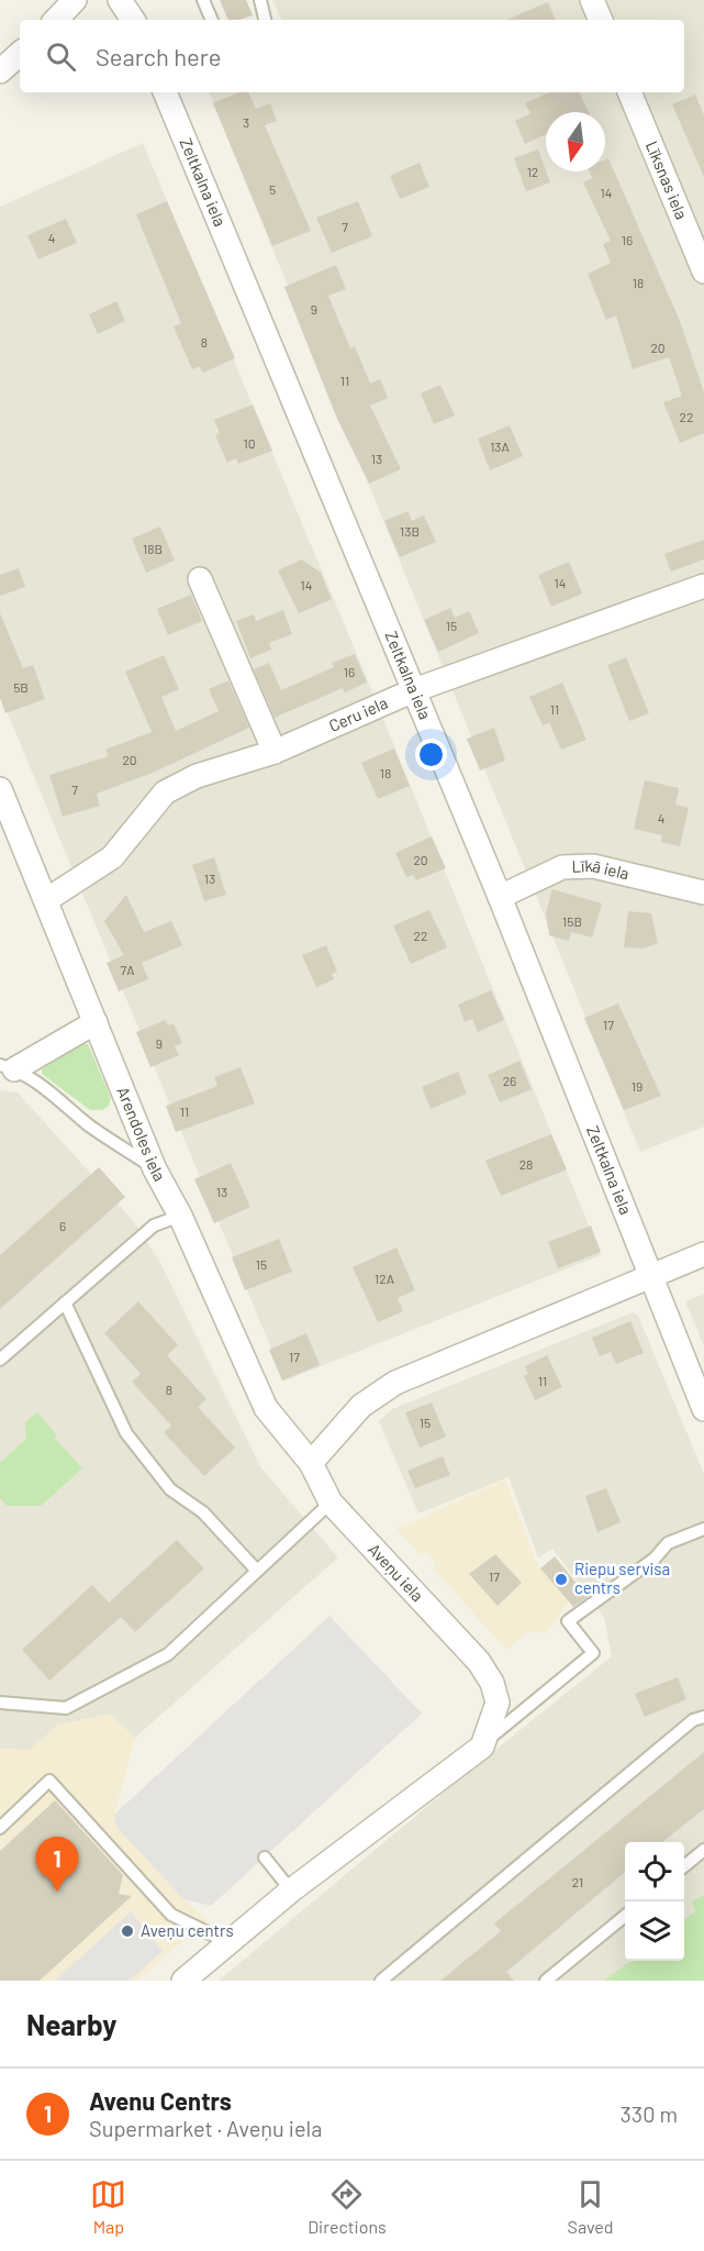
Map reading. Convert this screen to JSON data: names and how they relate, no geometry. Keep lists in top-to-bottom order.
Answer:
{
  "streets": {
    "street": [
      "Līksnas iela",
      "Zeltkalna iela",
      "Ceru iela",
      "Līkā iela",
      "Arendoles iela",
      "Aveņu iela"
    ]
  },
  "crossings": [
    ["Zeltkalna iela", "Ceru iela"],
    ["Zeltkalna iela", "Līkā iela"],
    ["Ceru iela", "Arendoles iela"],
    ["Arendoles iela", "Aveņu iela"]
  ],
  "places": ["Riepu servisa centrs", "Aveņu centrs"],
  "house_numbers": [
    "3",
    "12",
    "5",
    "14",
    "7",
    "4",
    "16",
    "18",
    "9",
    "8",
    "20",
    "11",
    "22",
    "10",
    "13A",
    "13",
    "13B",
    "18B",
    "14",
    "14",
    "15",
    "16",
    "5B",
    "11",
    "20",
    "18",
    "7",
    "4",
    "20",
    "13",
    "15B",
    "22",
    "7A",
    "17",
    "9",
    "26",
    "19",
    "11",
    "28",
    "13",
    "6",
    "15",
    "12A",
    "17",
    "11",
    "8",
    "15",
    "17",
    "21"
  ],
  "north": "bottom",
  "page": {
    "search": "Search here",
    "pins": "1",
    "heading": "Nearby",
    "list": [
      {
        "mark": "1",
        "name": "Avenu Centrs",
        "note": "Supermarket · Aveņu iela",
        "value": "330 m"
      }
    ],
    "nav": ["Map", "Directions", "Saved"]
  }
}
